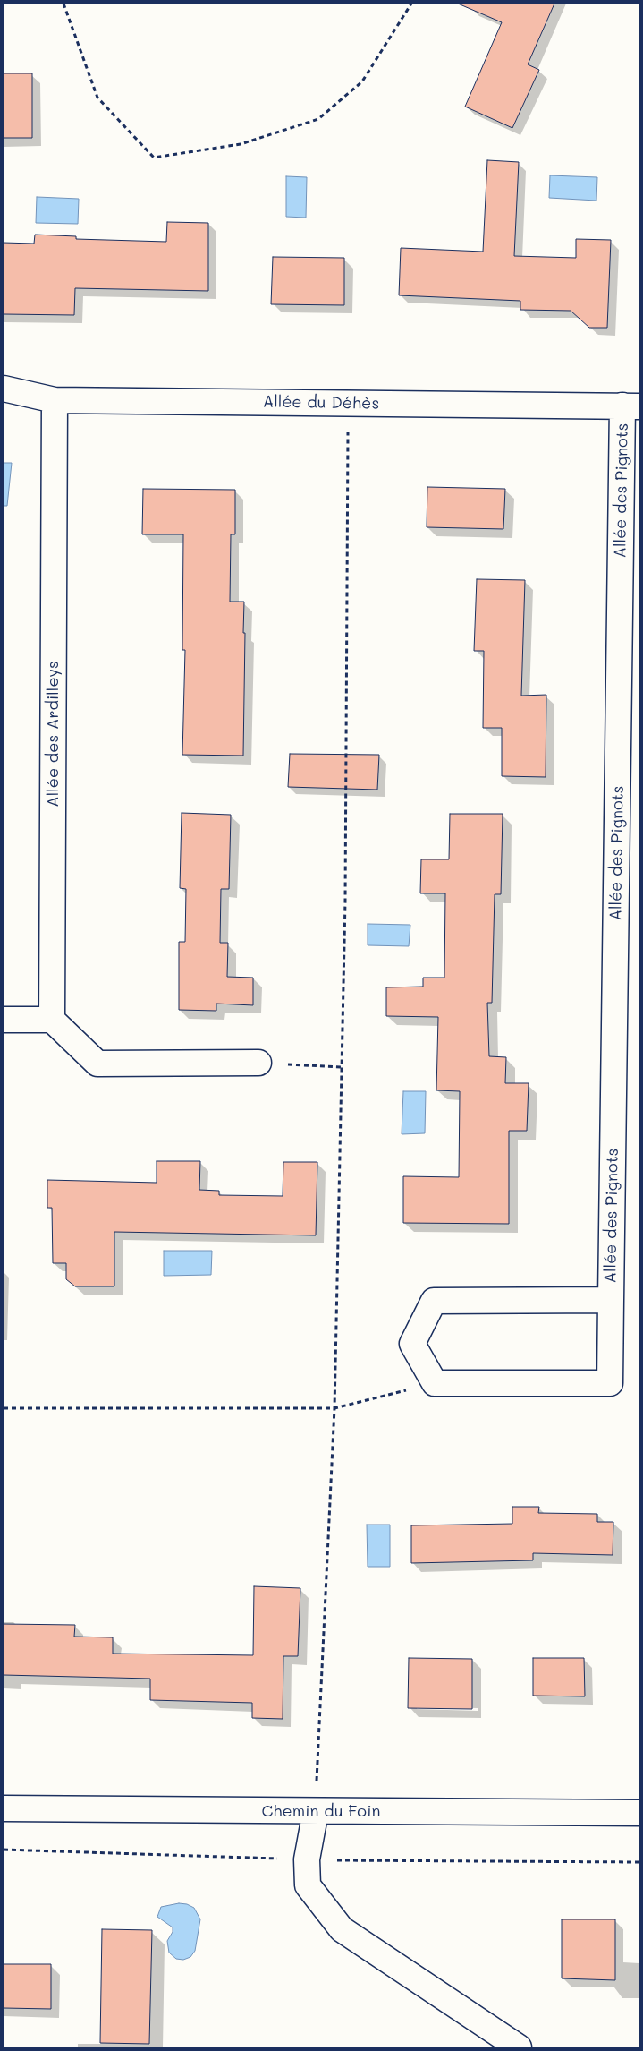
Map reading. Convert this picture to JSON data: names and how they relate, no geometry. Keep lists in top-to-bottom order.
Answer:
{
  "streets": {
    "street": [
      "Allée du Déhès",
      "Allée des Pignots",
      "Allée des Ardilleys",
      "Chemin du Foin"
    ]
  },
  "crossings": [
    ["Allée du Déhès", "Allée des Pignots"],
    ["Allée du Déhès", "Allée des Ardilleys"]
  ]
}
